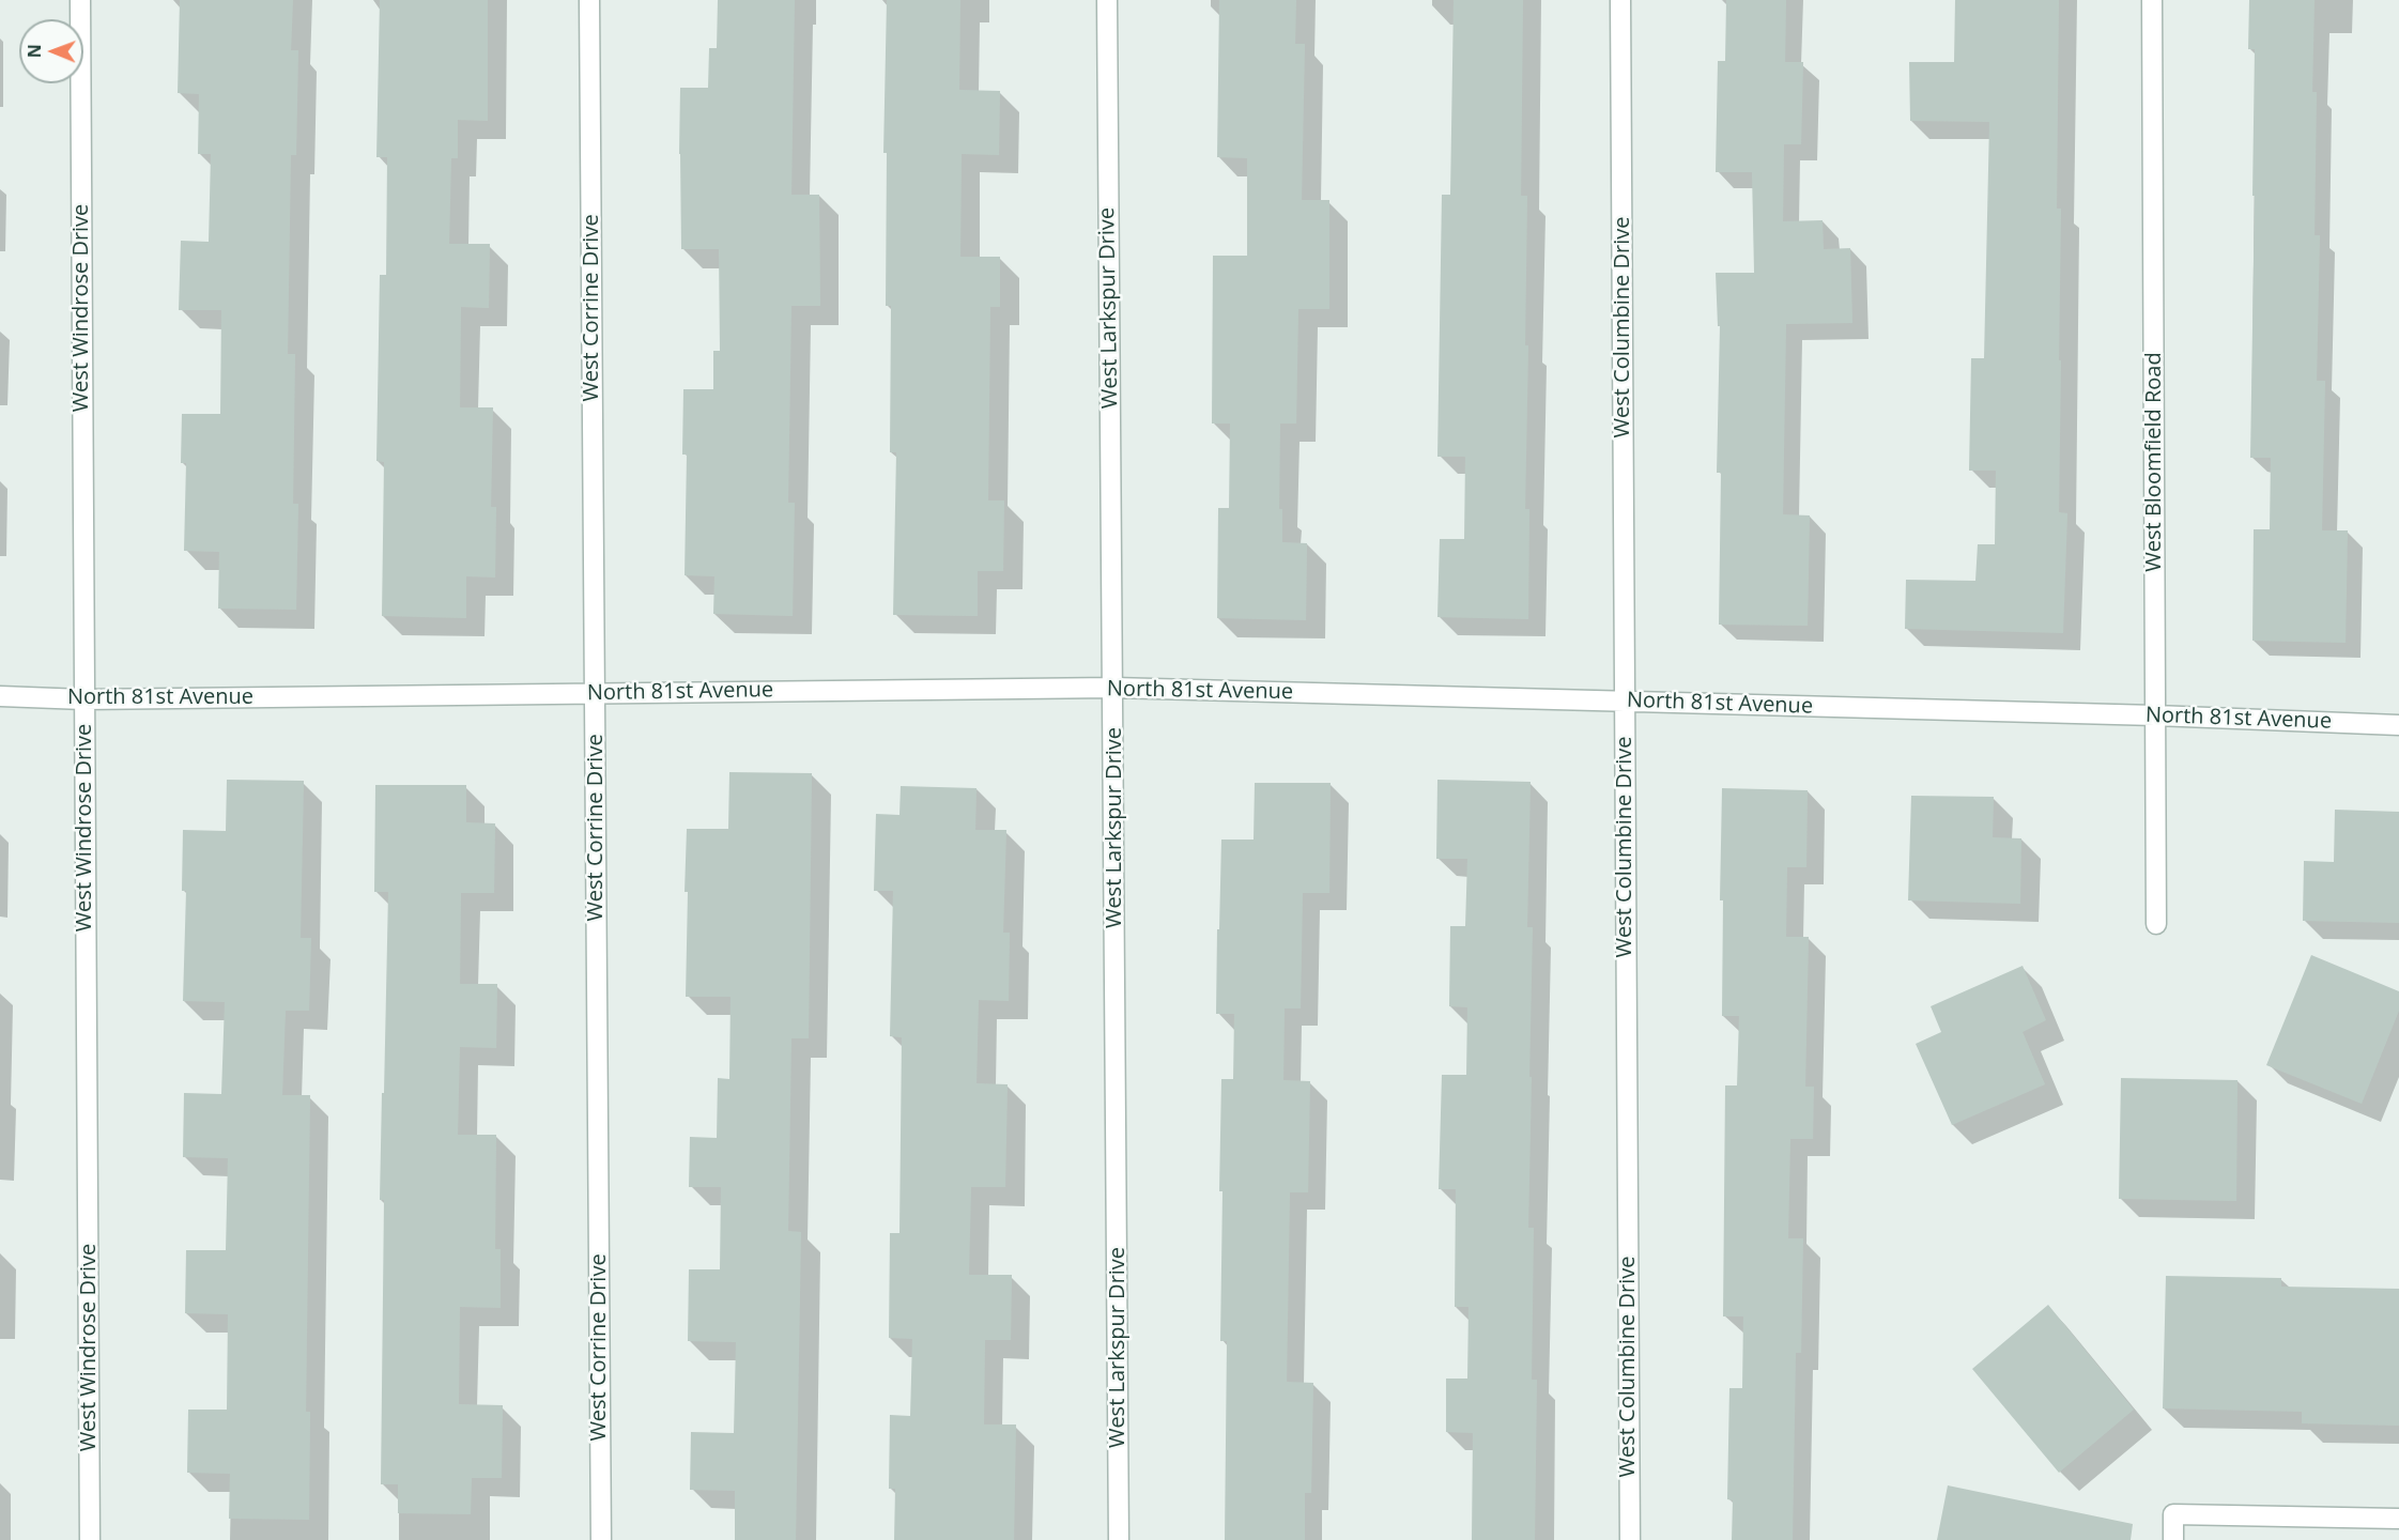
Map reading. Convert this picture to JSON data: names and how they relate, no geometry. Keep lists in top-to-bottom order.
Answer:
{
  "streets": {
    "street": [
      "West Windrose Drive",
      "West Corrine Drive",
      "West Larkspur Drive",
      "West Columbine Drive",
      "West Bloomfield Road",
      "North 81st Avenue"
    ]
  },
  "crossings": [
    ["West Windrose Drive", "North 81st Avenue"],
    ["West Corrine Drive", "North 81st Avenue"],
    ["West Larkspur Drive", "North 81st Avenue"],
    ["West Columbine Drive", "North 81st Avenue"],
    ["West Bloomfield Road", "North 81st Avenue"]
  ],
  "north": "left"
}
